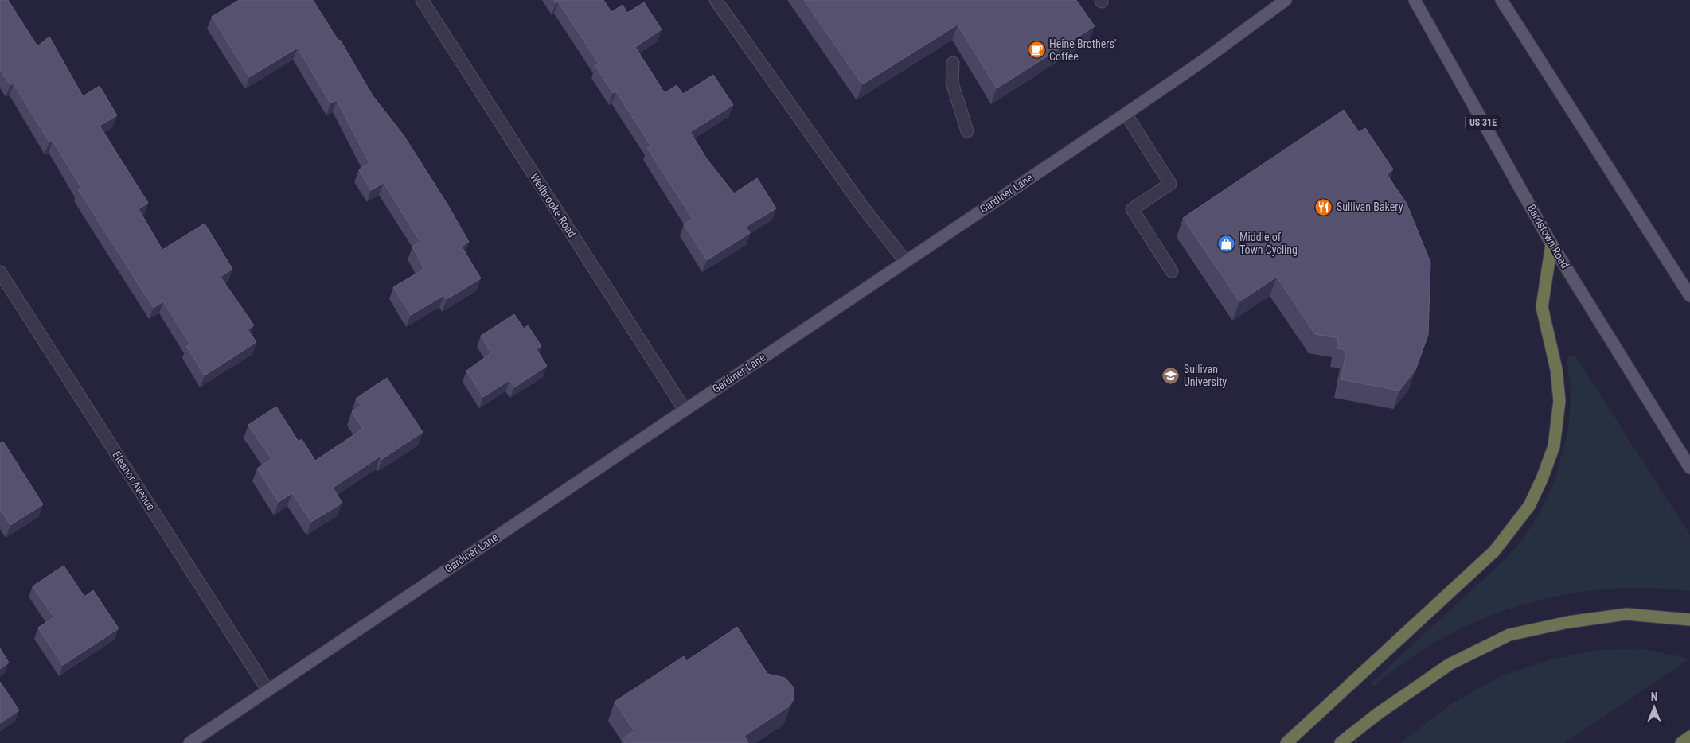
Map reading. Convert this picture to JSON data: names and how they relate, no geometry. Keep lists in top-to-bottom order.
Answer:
{
  "streets": {
    "main road": ["US 31E", "Gardiner Lane", "Bardstown Road"],
    "street": ["Wellbrooke Road", "Eleanor Avenue"]
  },
  "crossings": [
    ["Gardiner Lane", "Wellbrooke Road"],
    ["Gardiner Lane", "Eleanor Avenue"]
  ],
  "places": {
    "cafe": ["Heine Brothers' Coffee"],
    "restaurant": ["Sullivan Bakery"],
    "shop": ["Middle of Town Cycling"],
    "school or university": ["Sullivan University"]
  },
  "north": "top"
}
